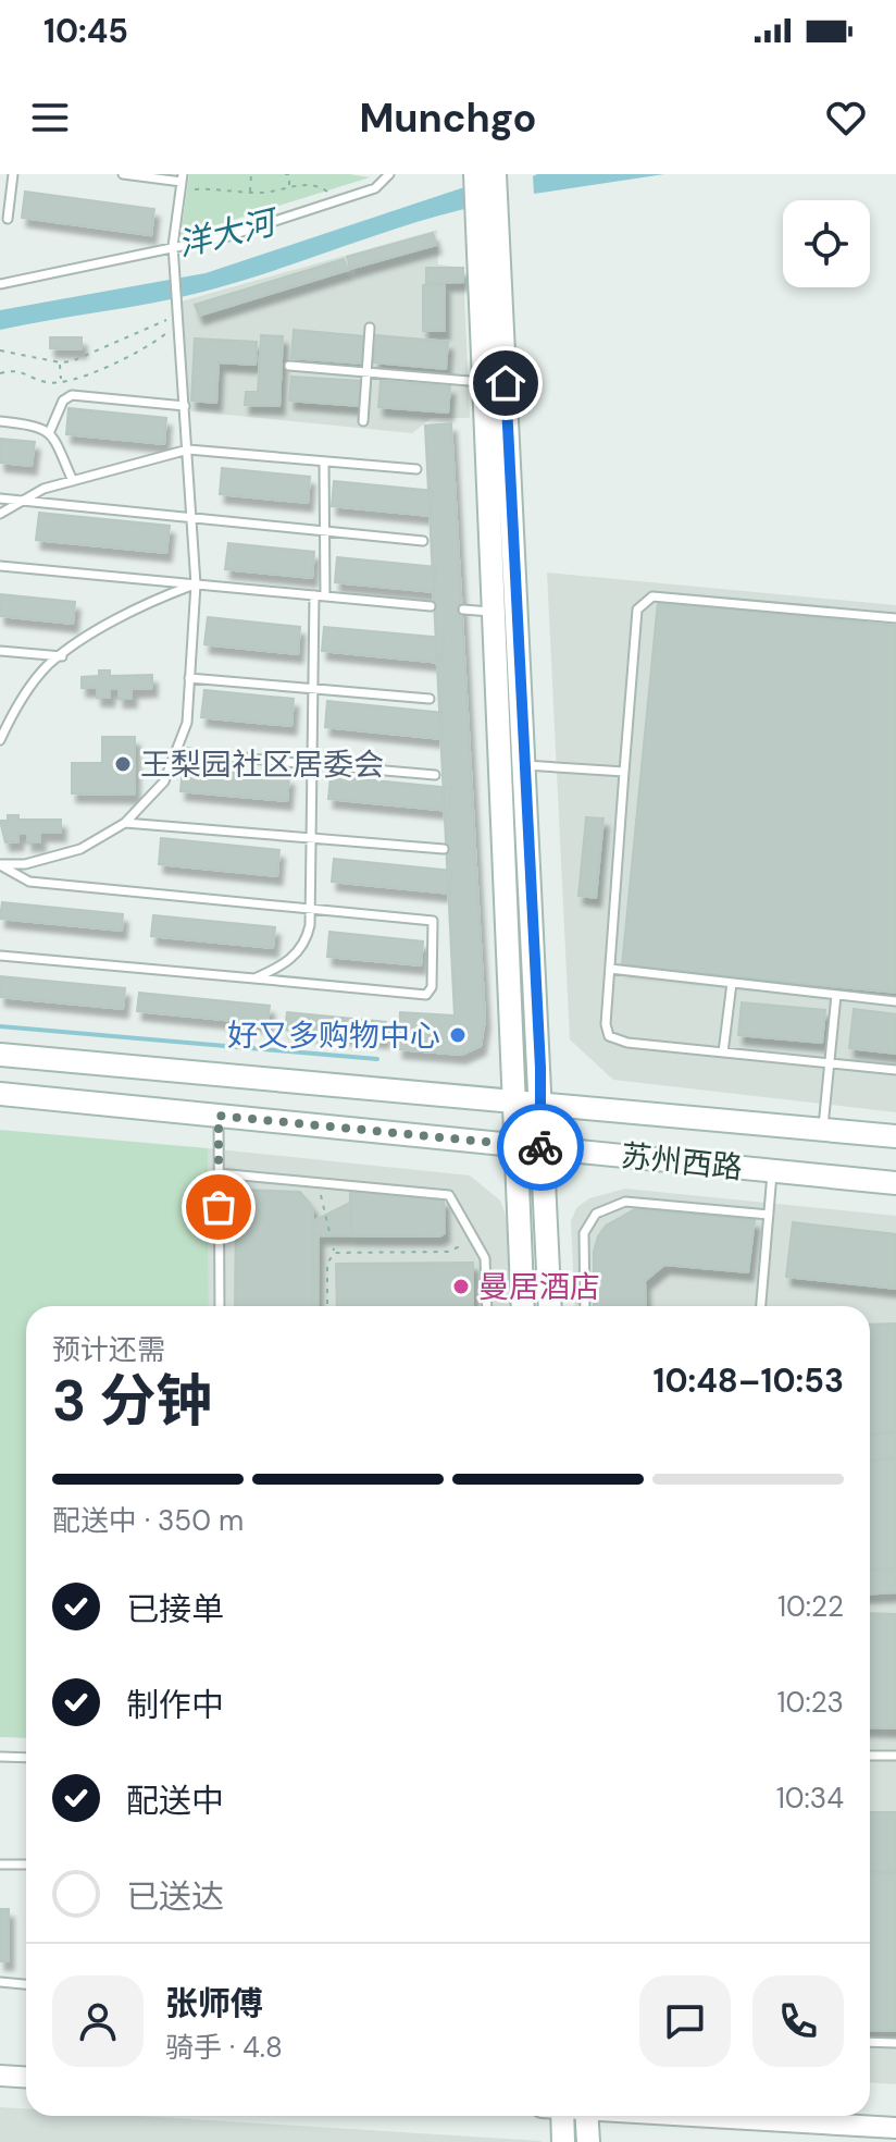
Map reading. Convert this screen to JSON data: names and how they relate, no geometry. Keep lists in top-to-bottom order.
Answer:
{
  "streets": {
    "main road": ["苏州西路"]
  },
  "water": ["洋大河"],
  "places": ["王梨园社区居委会", "好又多购物中心", "曼居酒店"],
  "page": {
    "status": "10:45",
    "header": "Munchgo",
    "heading": ["3 分钟", "预计还需", "10:48–10:53"],
    "panel": ["张师傅", "骑手 · 4.8"],
    "bar": "配送中 · 350 m",
    "list": [
      ["已接单", "10:22"],
      ["制作中", "10:23"],
      ["配送中", "10:34"],
      "已送达"
    ]
  }
}
